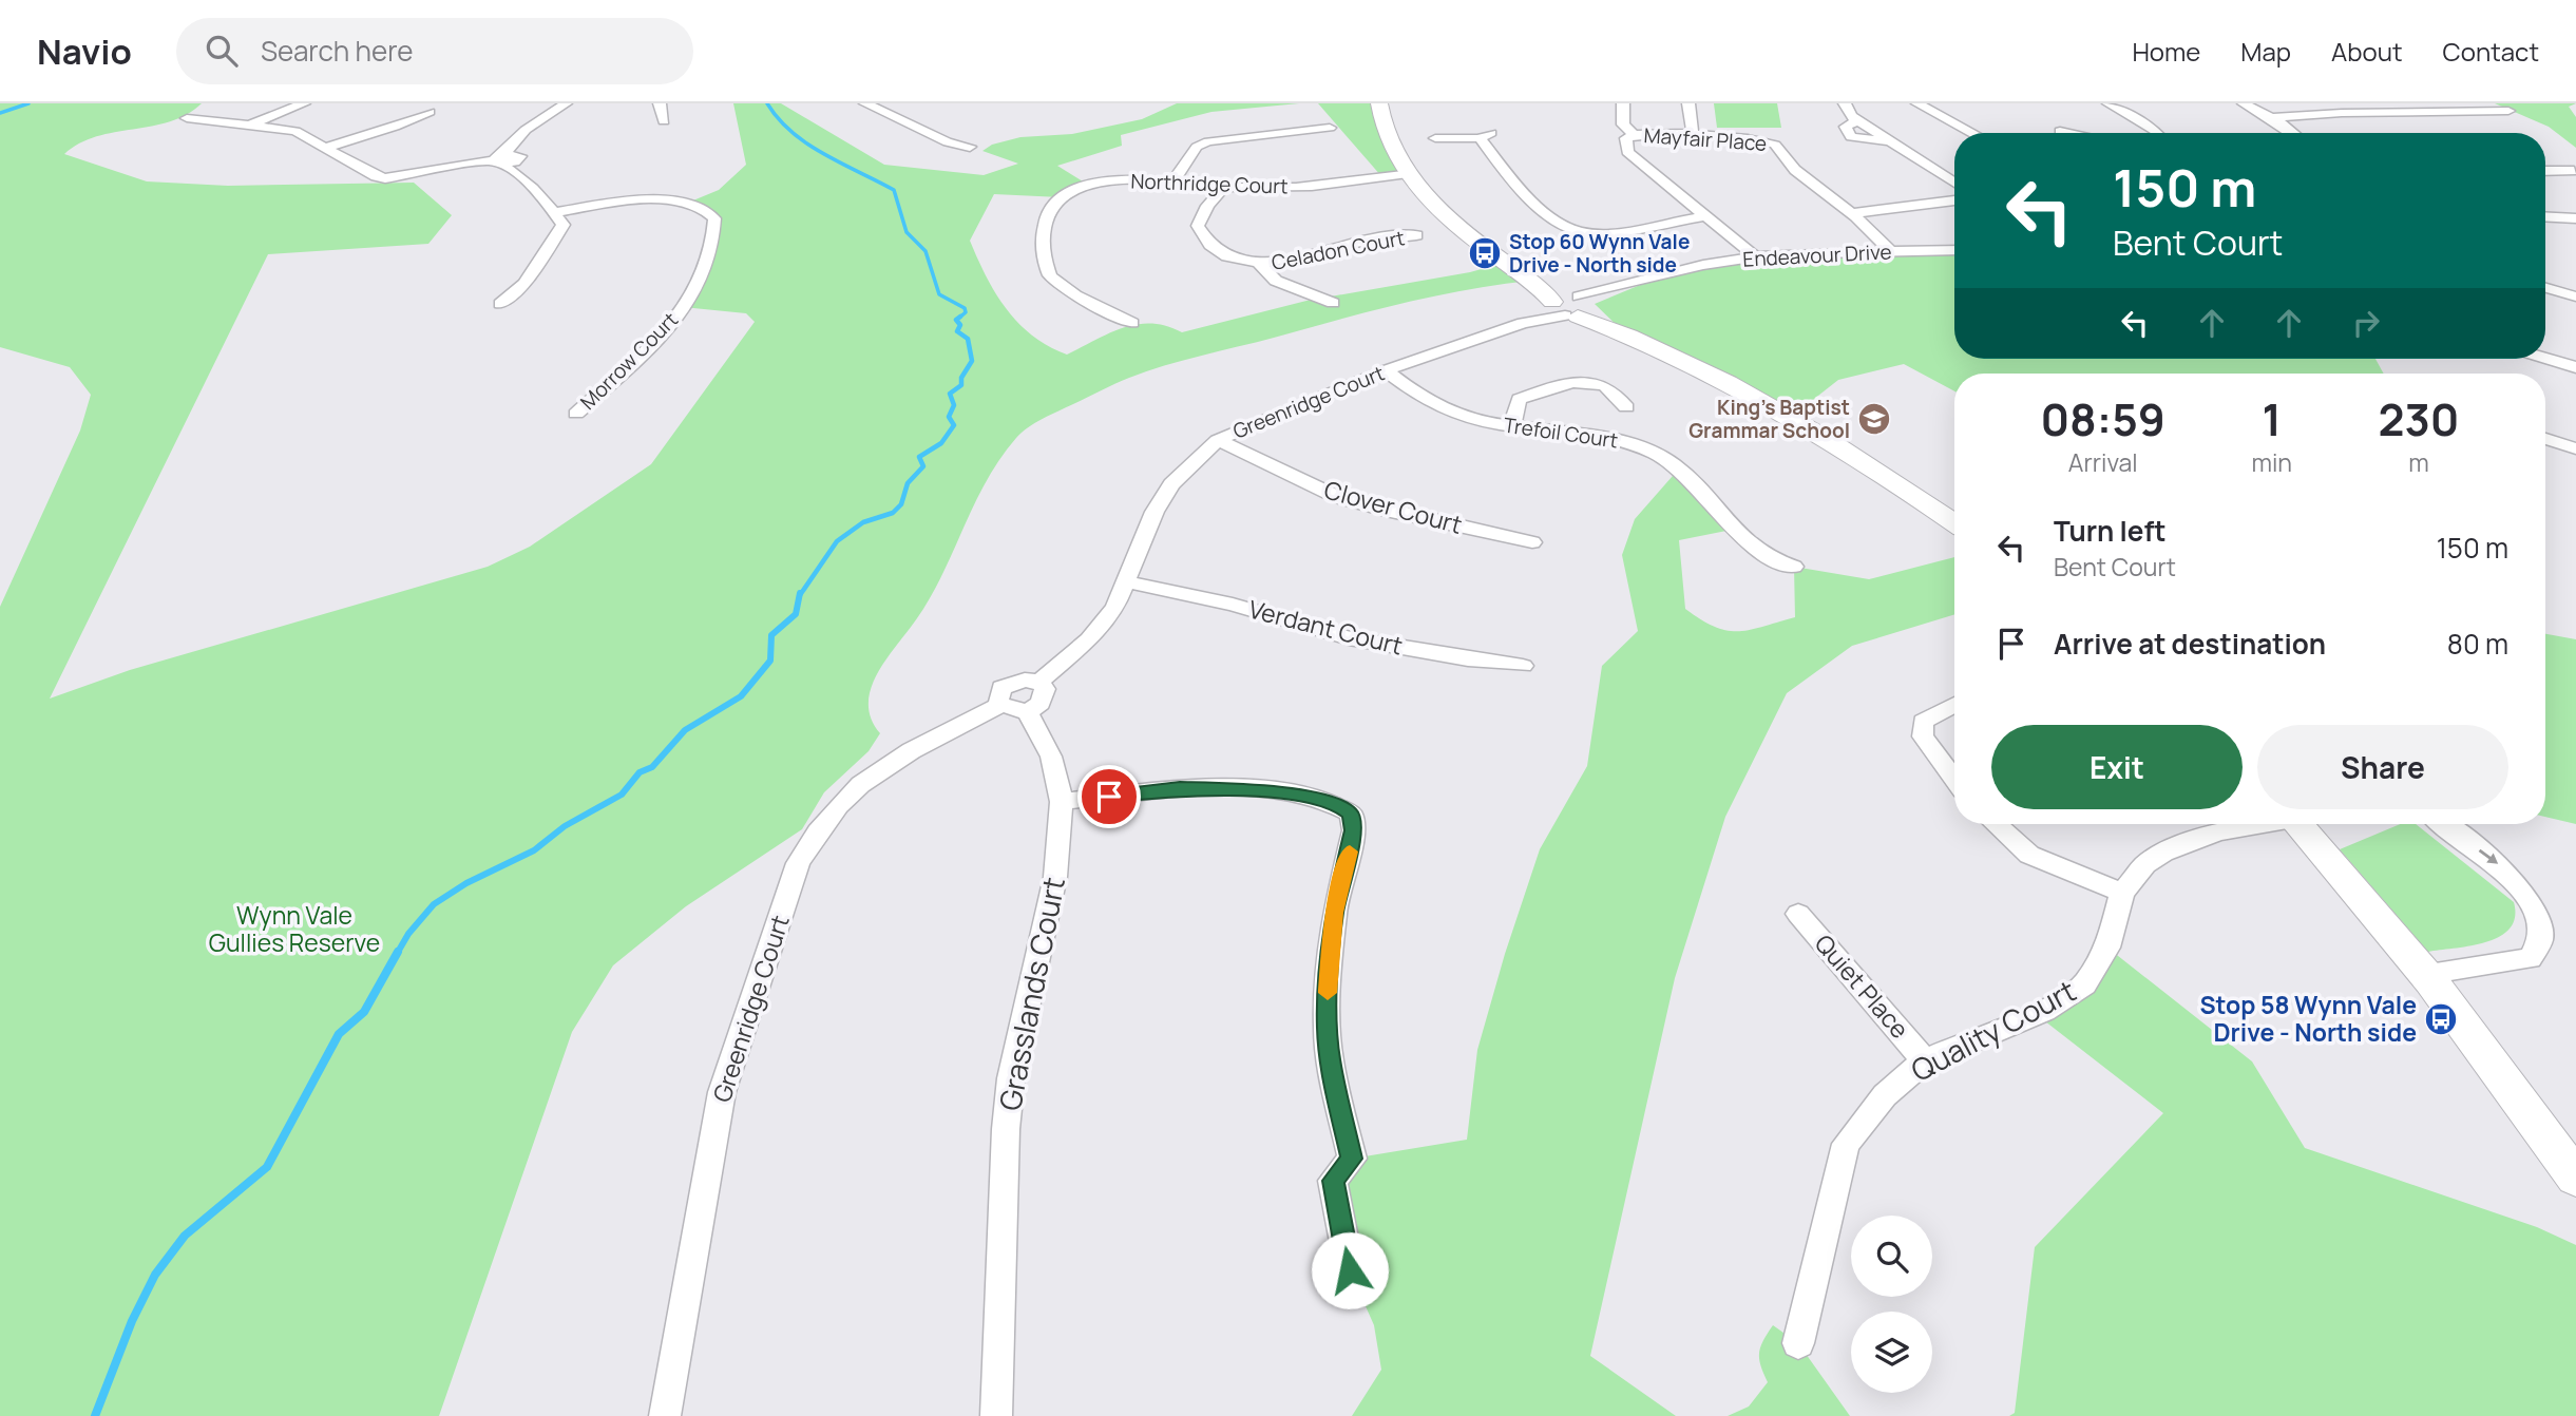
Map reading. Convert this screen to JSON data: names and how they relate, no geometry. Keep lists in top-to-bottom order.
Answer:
{
  "streets": {
    "street": [
      "Mayfair Place",
      "Northridge Court",
      "Celadon Court",
      "Endeavour Drive",
      "Morrow Court",
      "Greenridge Court",
      "Trefoil Court",
      "Clover Court",
      "Verdant Court",
      "Quiet Place",
      "Grasslands Court",
      "Quality Court"
    ]
  },
  "crossings": [
    ["Northridge Court", "Celadon Court"],
    ["Endeavour Drive", "Greenridge Court"],
    ["Greenridge Court", "Trefoil Court"],
    ["Greenridge Court", "Clover Court"],
    ["Greenridge Court", "Verdant Court"],
    ["Greenridge Court", "Grasslands Court"],
    ["Quiet Place", "Quality Court"]
  ],
  "parks": ["Wynn Vale Gullies Reserve"],
  "places": {
    "bus stop": ["Stop 60 Wynn Vale Drive - North side", "Stop 58 Wynn Vale Drive - North side"],
    "school or university": ["King's Baptist Grammar School"]
  },
  "page": {
    "header": "Navio",
    "search": "Search here",
    "nav": [
      "Home",
      "Map",
      "About",
      "Contact"
    ],
    "turn": ["150 m", "Bent Court"],
    "eta": [
      "08:59",
      "Arrival",
      "1",
      "min",
      "230",
      "m"
    ],
    "list": [
      {
        "name": "Turn left",
        "note": "Bent Court",
        "value": "150 m"
      },
      {
        "name": "Arrive at destination",
        "value": "80 m"
      }
    ],
    "buttons": ["Exit", "Share"]
  }
}
